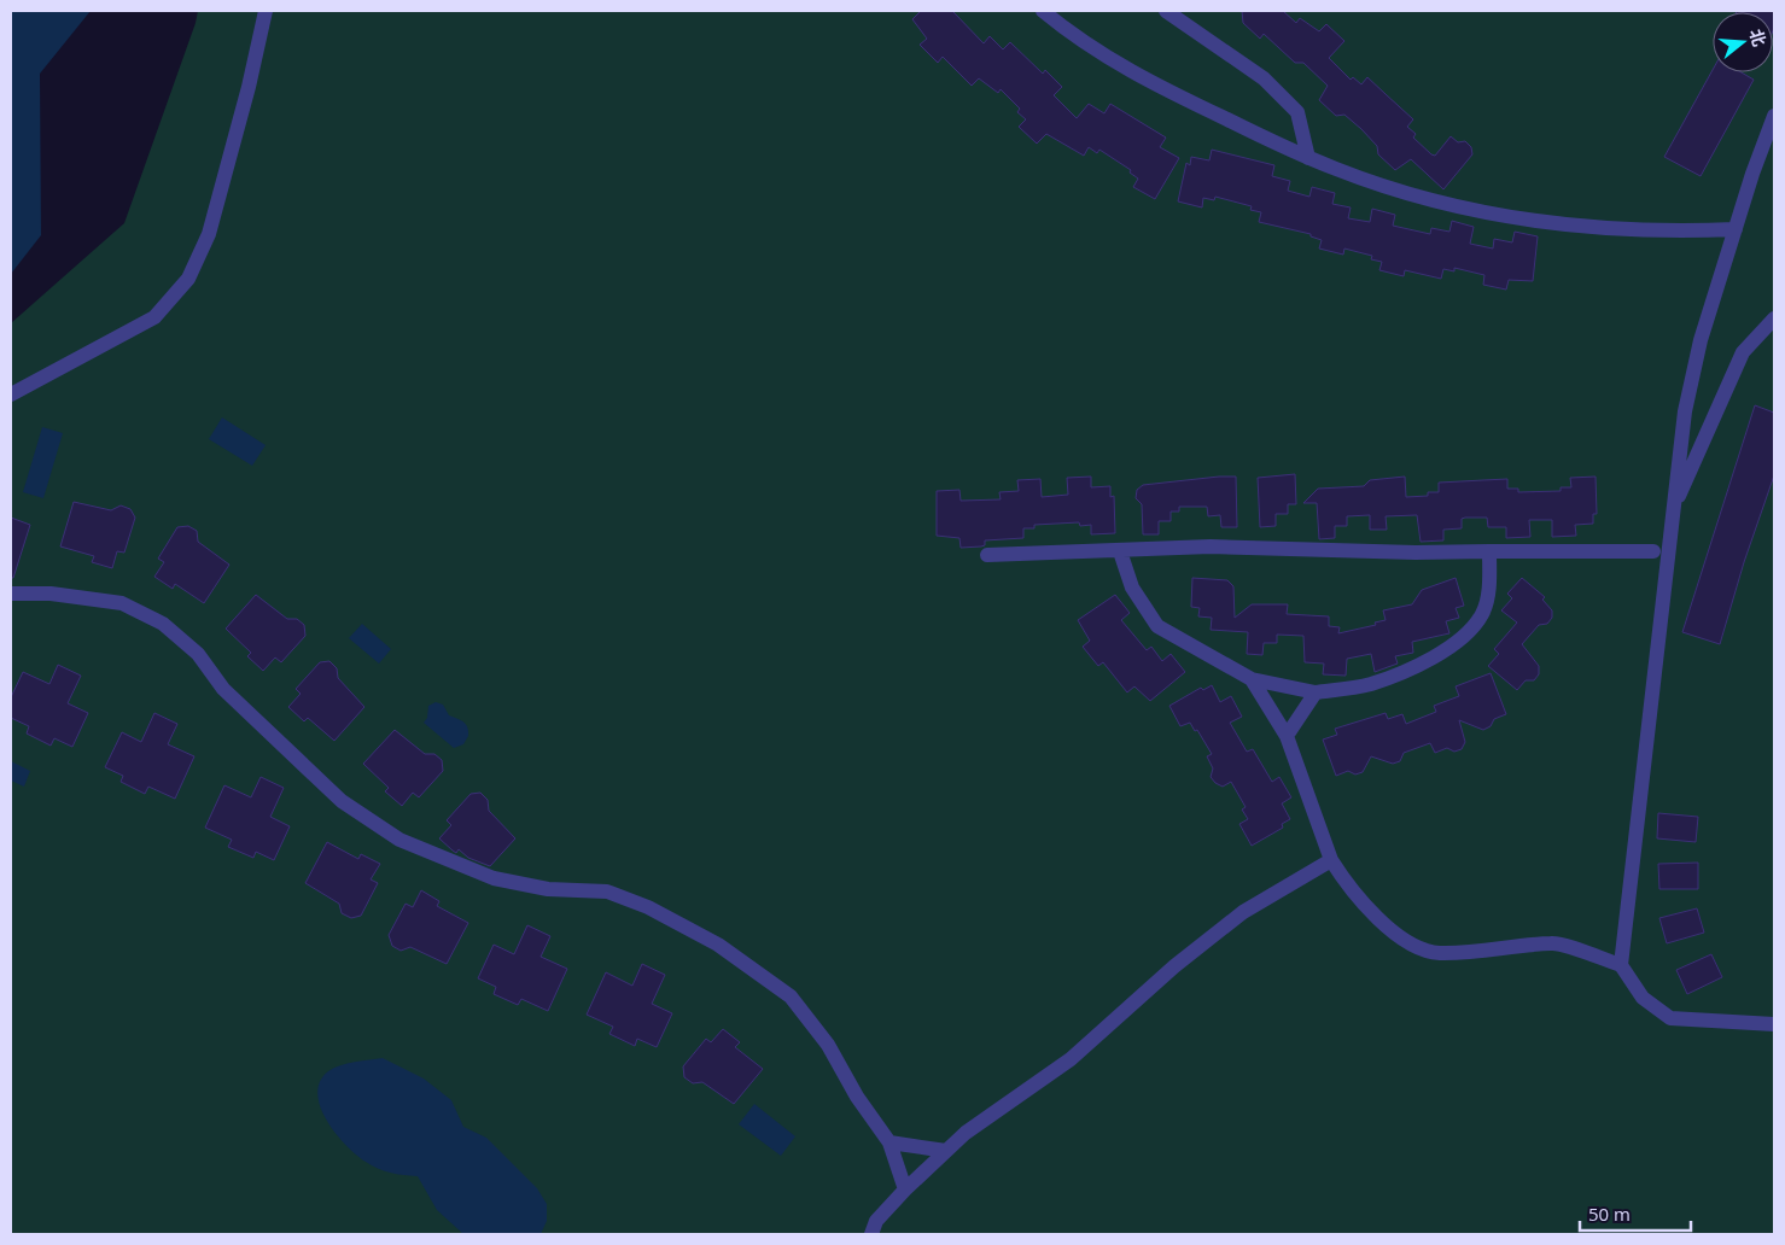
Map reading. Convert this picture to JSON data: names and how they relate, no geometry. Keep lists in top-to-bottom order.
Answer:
{
  "scale_bar": "50 m",
  "north": "right"
}
